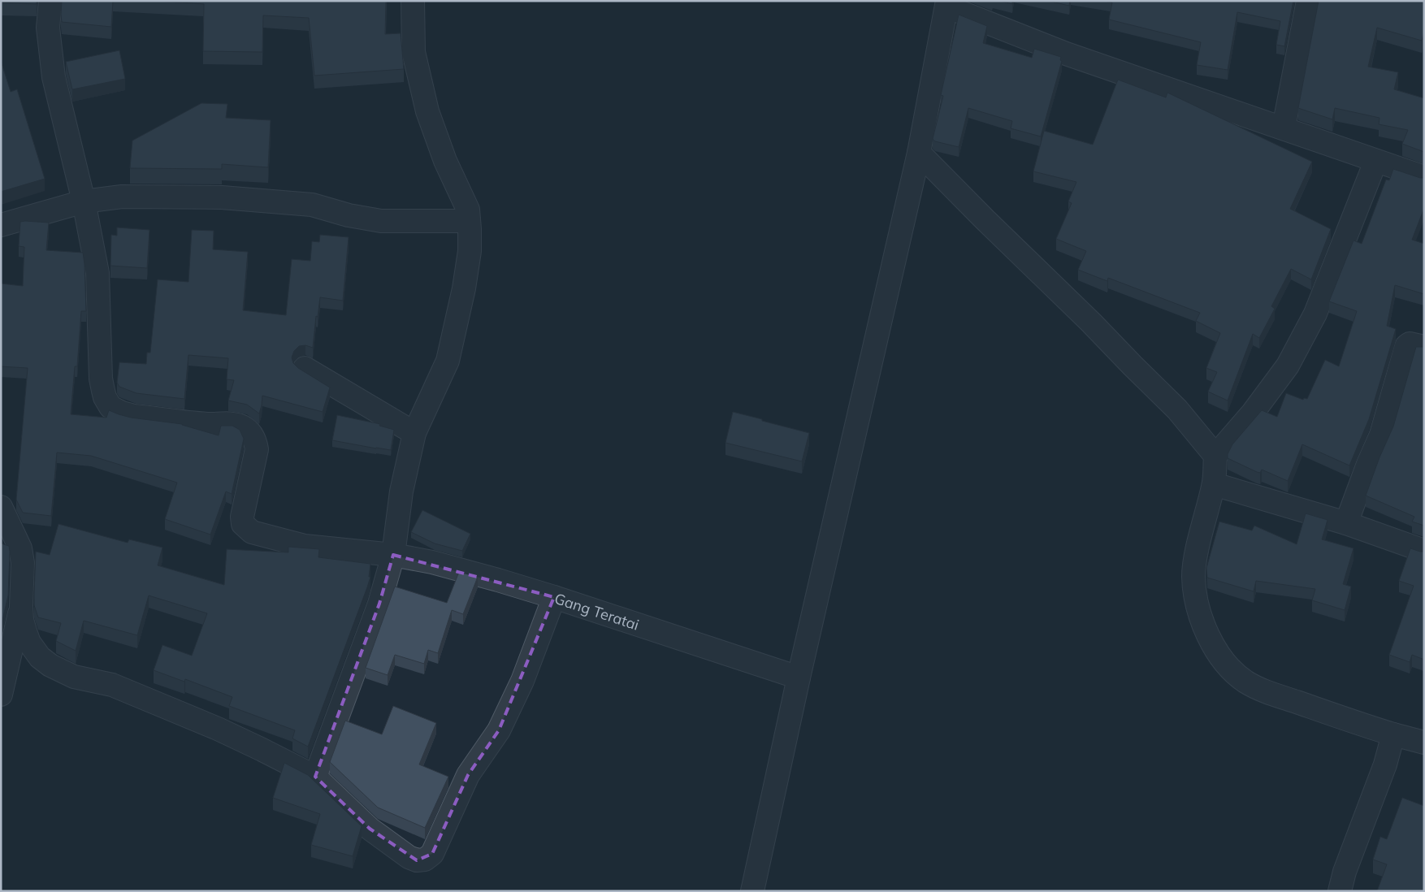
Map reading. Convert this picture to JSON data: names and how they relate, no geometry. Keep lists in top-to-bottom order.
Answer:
{
  "streets": {
    "street": ["Gang Teratai"]
  }
}
